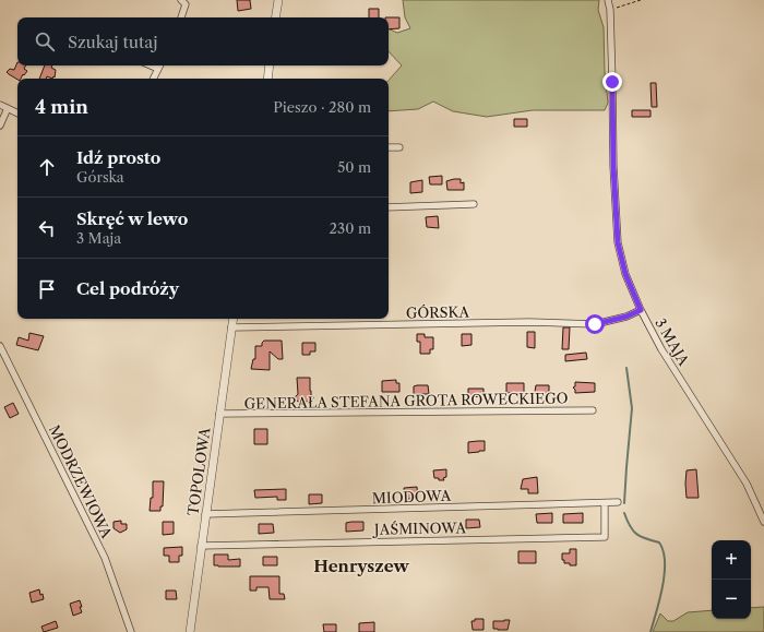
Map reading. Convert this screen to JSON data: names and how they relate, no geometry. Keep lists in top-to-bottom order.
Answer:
{
  "streets": {
    "street": [
      "GÓRSKA",
      "3 MAJA",
      "GENERAŁA STEFANA GROTA ROWECKIEGO",
      "TOPOLOWA",
      "MODRZEWIOWA",
      "MIODOWA",
      "JAŚMINOWA"
    ]
  },
  "crossings": [
    ["GÓRSKA", "3 MAJA"],
    ["GÓRSKA", "TOPOLOWA"],
    ["GENERAŁA STEFANA GROTA ROWECKIEGO", "TOPOLOWA"],
    ["TOPOLOWA", "MIODOWA"],
    ["TOPOLOWA", "JAŚMINOWA"],
    ["MIODOWA", "JAŚMINOWA"]
  ],
  "districts": ["Henryszew"],
  "page": {
    "search": "Szukaj tutaj",
    "heading": ["4 min", "Pieszo · 280 m"],
    "list": [
      ["Idź prosto", "Górska", "50 m"],
      ["Skręć w lewo", "3 Maja", "230 m"],
      "Cel podróży"
    ],
    "map_buttons": ["+", "−"]
  }
}
